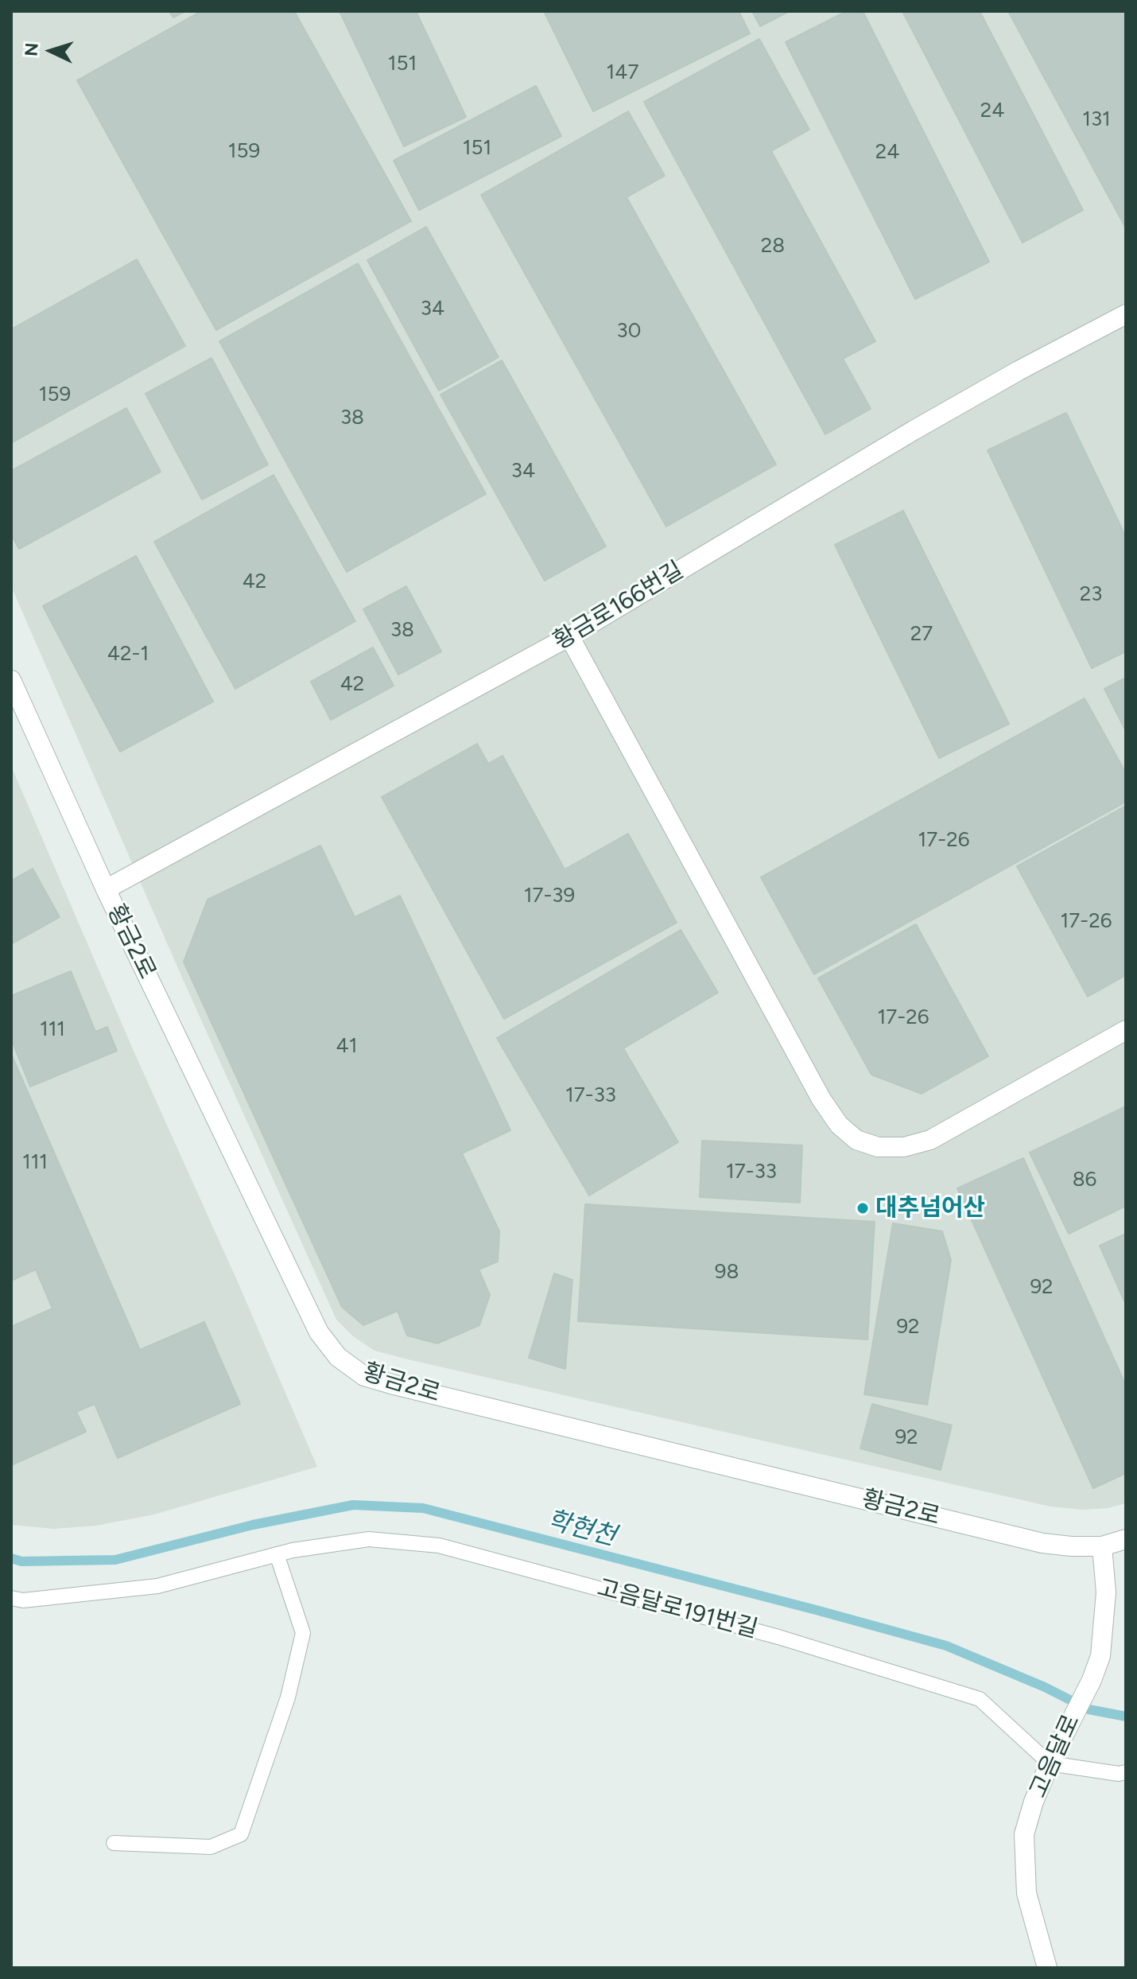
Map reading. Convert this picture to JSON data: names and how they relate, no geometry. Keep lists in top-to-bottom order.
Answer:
{
  "streets": {
    "street": ["황금로166번길", "황금2로", "고음달로"],
    "lane": ["고음달로191번길"]
  },
  "crossings": [
    ["황금로166번길", "황금2로"],
    ["황금2로", "고음달로"],
    ["고음달로191번길", "고음달로"]
  ],
  "water": ["학현천"],
  "places": ["대추넘어산"],
  "house_numbers": [
    "151",
    "147",
    "24",
    "131",
    "151",
    "159",
    "24",
    "28",
    "34",
    "30",
    "159",
    "38",
    "34",
    "42",
    "23",
    "38",
    "27",
    "42-1",
    "42",
    "17-26",
    "17-39",
    "17-26",
    "17-26",
    "111",
    "41",
    "17-33",
    "111",
    "17-33",
    "86",
    "98",
    "92",
    "92",
    "92"
  ],
  "north": "left"
}
